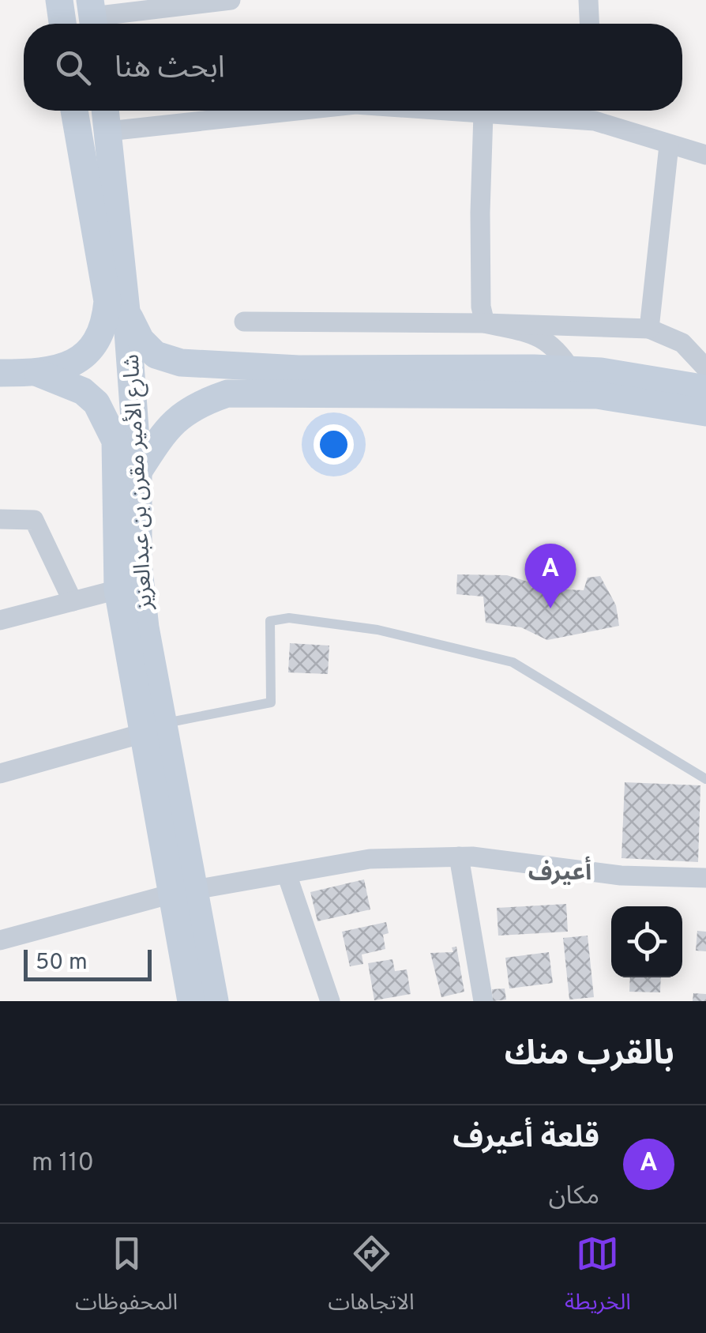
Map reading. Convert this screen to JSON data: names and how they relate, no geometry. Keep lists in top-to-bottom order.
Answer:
{
  "streets": {
    "street": ["شارع الأمير مقرن بن عبدالعزيز"]
  },
  "districts": ["أعيرف"],
  "scale_bar": "50 m",
  "page": {
    "search": "ابحث هنا",
    "pins": "A",
    "scale": "50 m",
    "heading": "بالقرب منك",
    "list": [
      {
        "mark": "A",
        "name": "قلعة أعيرف",
        "note": "مكان",
        "value": "110 m"
      }
    ],
    "nav": ["الخريطة", "الاتجاهات", "المحفوظات"]
  }
}
